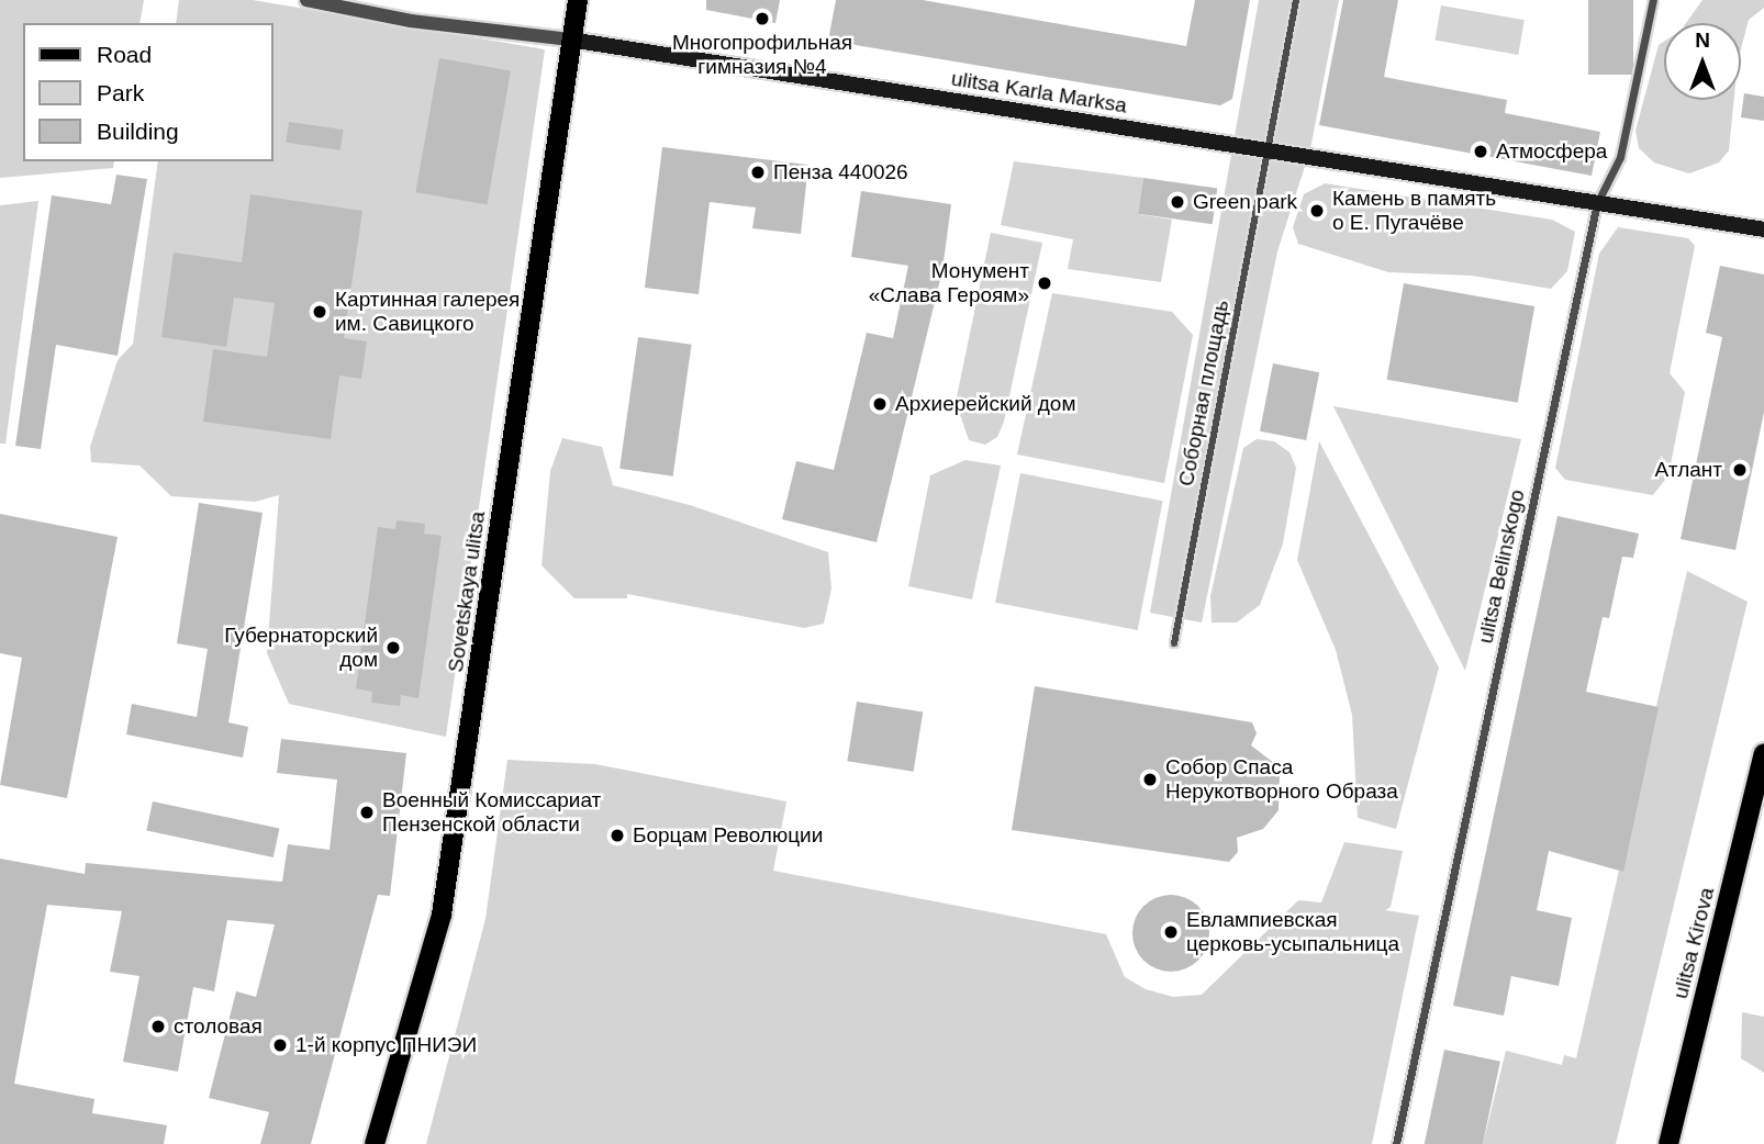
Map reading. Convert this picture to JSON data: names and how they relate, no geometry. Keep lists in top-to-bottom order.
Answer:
{
  "streets": {
    "main road": ["ulitsa Karla Marksa", "Sovetskaya ulitsa", "ulitsa Kirova"],
    "street": ["Соборная площадь", "ulitsa Belinskogo"]
  },
  "crossings": [
    ["ulitsa Karla Marksa", "Соборная площадь"],
    ["ulitsa Karla Marksa", "ulitsa Belinskogo"],
    ["ulitsa Karla Marksa", "Sovetskaya ulitsa"]
  ],
  "places": [
    "Многопрофильная гимназия №4",
    "Атмосфера",
    "Пенза 440026",
    "Green park",
    "Камень в память о Е. Пугачёве",
    "Монумент «Слава Героям»",
    "Картинная галерея им. Савицкого",
    "Архиерейский дом",
    "Атлант",
    "Губернаторский дом",
    "Собор Спаса Нерукотворного Образа",
    "Военный Комиссариат Пензенской области",
    "Борцам Революции",
    "Евлампиевская церковь-усыпальница",
    "столовая",
    "1-й корпус ПНИЭИ"
  ],
  "legend": ["Road", "Park", "Building"],
  "north": "top"
}
